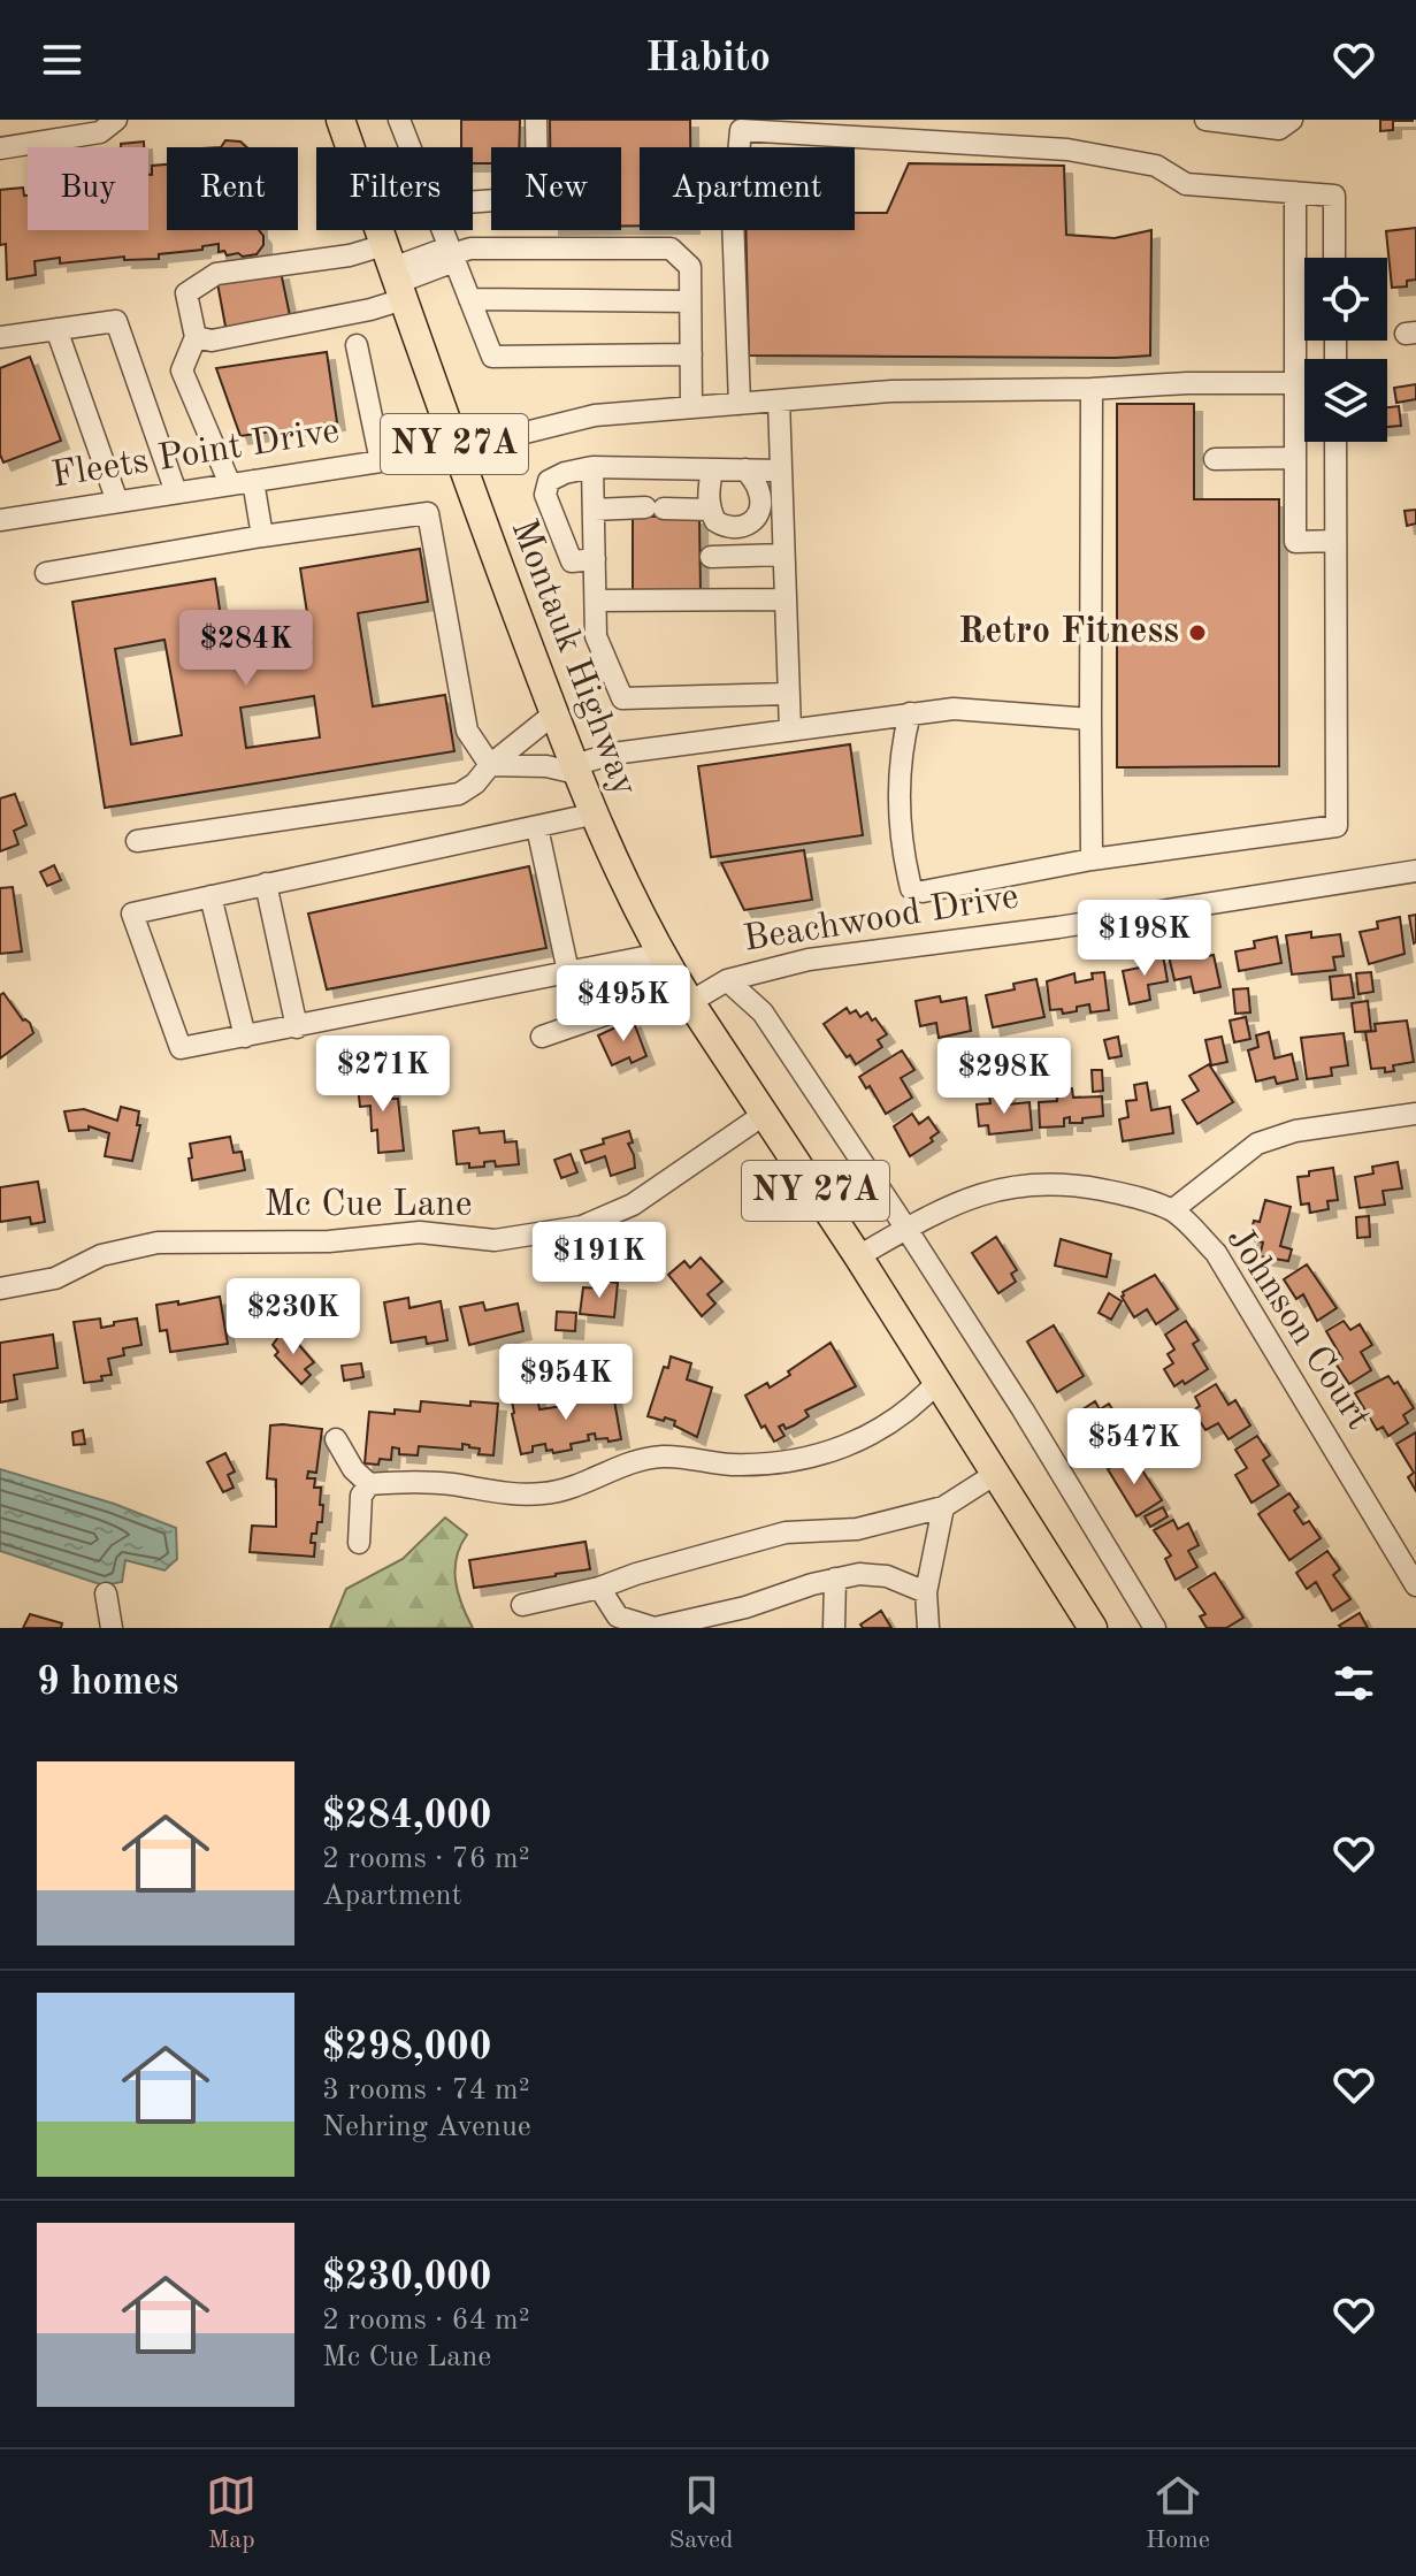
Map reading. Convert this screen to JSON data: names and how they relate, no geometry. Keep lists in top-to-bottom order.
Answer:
{
  "streets": {
    "main road": ["NY 27A", "Montauk Highway"],
    "street": [
      "Fleets Point Drive",
      "Beachwood Drive",
      "Mc Cue Lane",
      "Johnson Court"
    ]
  },
  "crossings": [
    ["NY 27A", "Montauk Highway"],
    ["NY 27A", "Beachwood Drive"],
    ["NY 27A", "Mc Cue Lane"],
    ["Fleets Point Drive", "Montauk Highway"],
    ["Montauk Highway", "Beachwood Drive"]
  ],
  "places": ["Retro Fitness"],
  "page": {
    "header": "Habito",
    "chip": [
      "Buy",
      "Rent",
      "Filters",
      "New",
      "Apartment"
    ],
    "price": [
      "$284K",
      "$198K",
      "$495K",
      "$271K",
      "$298K",
      "$191K",
      "$230K",
      "$954K",
      "$547K"
    ],
    "heading": "9 homes",
    "list": [
      {
        "name": "$284,000",
        "note": "2 rooms · 76 m² · Apartment"
      },
      {
        "name": "$298,000",
        "note": "3 rooms · 74 m² · Nehring Avenue"
      },
      {
        "name": "$230,000",
        "note": "2 rooms · 64 m² · Mc Cue Lane"
      }
    ],
    "tabs": ["Map", "Saved", "Home"]
  }
}
